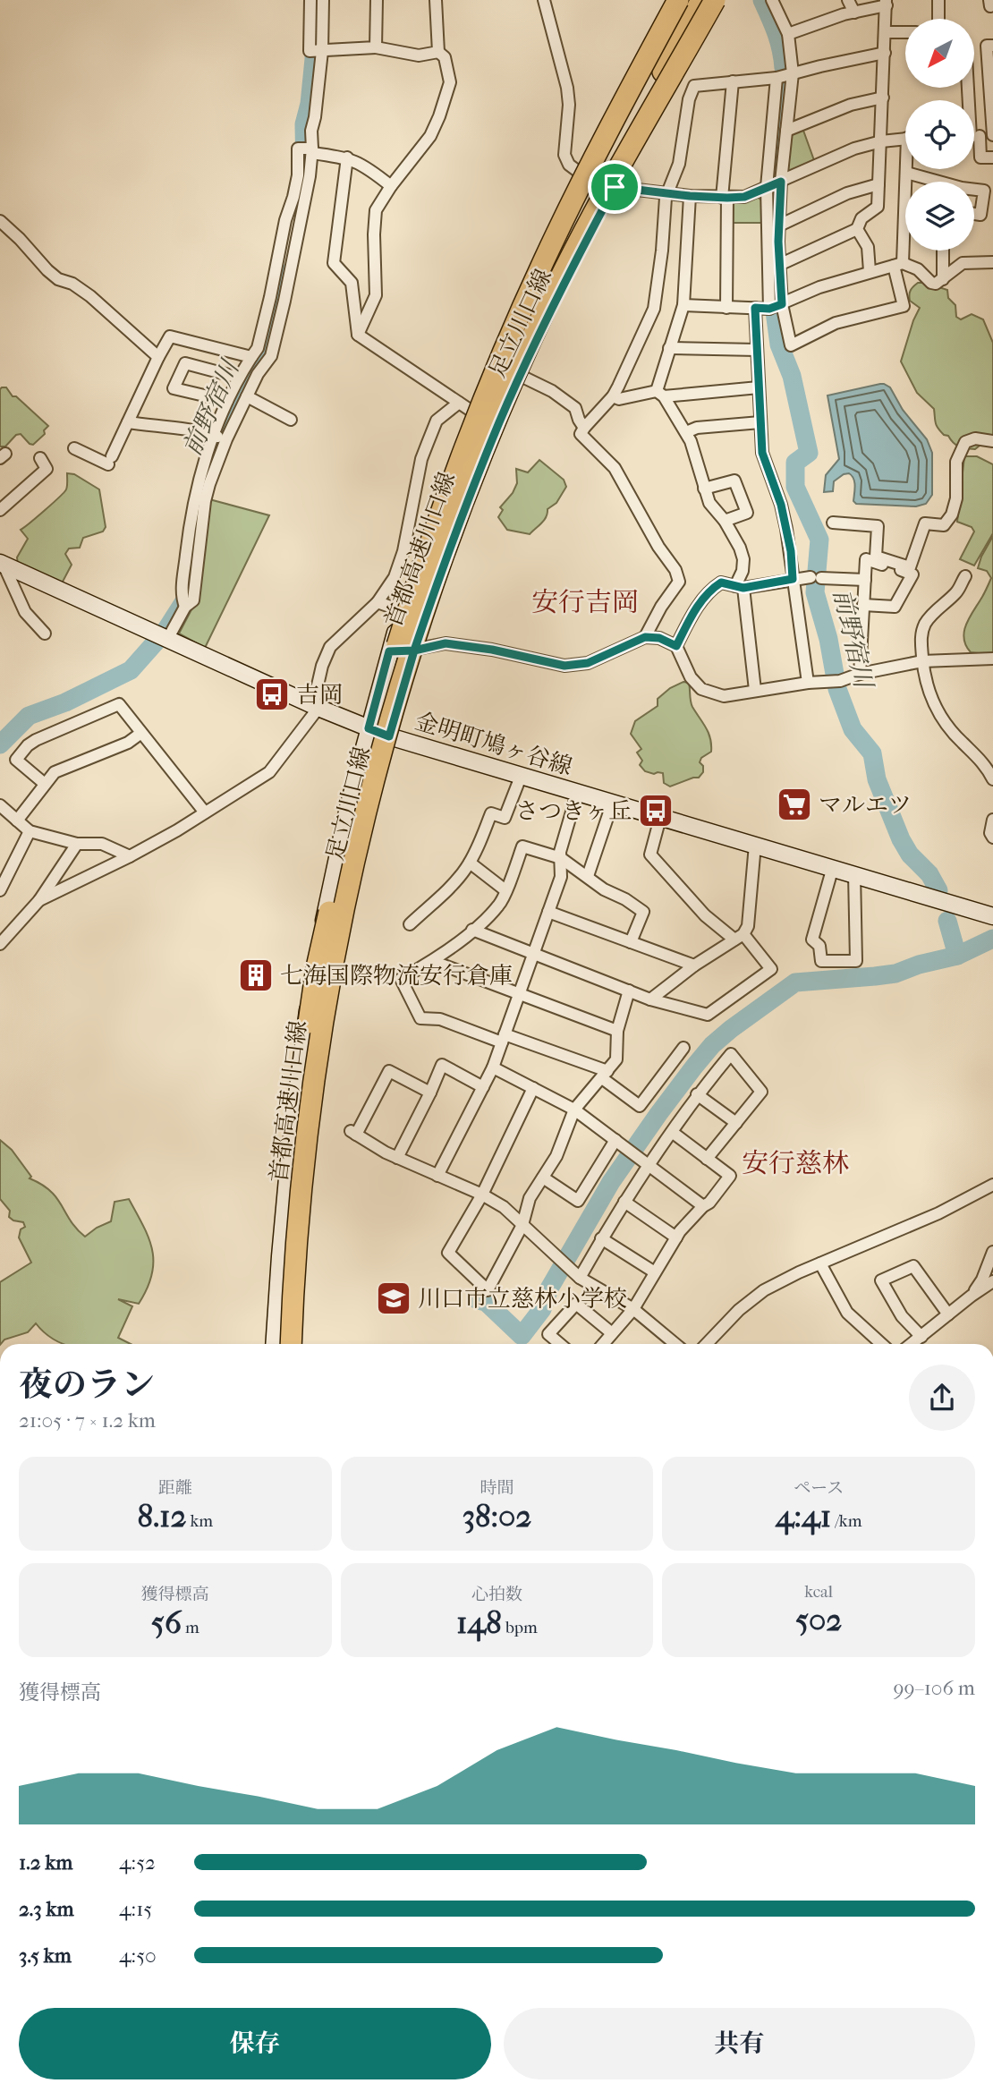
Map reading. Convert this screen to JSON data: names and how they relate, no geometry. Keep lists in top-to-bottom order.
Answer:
{
  "streets": {
    "highway": ["首都高速川口線"],
    "main road": ["足立川口線", "金明町鳩ヶ谷線"]
  },
  "crossings": [
    ["足立川口線", "首都高速川口線"],
    ["足立川口線", "金明町鳩ヶ谷線"]
  ],
  "districts": ["安行吉岡", "安行慈林"],
  "water": ["前野宿川"],
  "places": {
    "bus stop": ["吉岡", "さつきヶ丘"],
    "supermarket": ["マルエツ"],
    "building": ["七海国際物流安行倉庫"],
    "school or university": ["川口市立慈林小学校"]
  },
  "north": "bottom left",
  "page": {
    "heading": ["夜のラン", "21:05 · 7 × 1.2 km"],
    "stats": [
      ["距離", "8.12 km"],
      ["時間", "38:02"],
      ["ペース", "4:41 /km"],
      ["獲得標高", "56 m"],
      ["心拍数", "148 bpm"],
      ["kcal", "502"]
    ],
    "chart": ["獲得標高", "99–106 m"],
    "list": [
      {
        "name": "1.2 km",
        "note": "4:52"
      },
      {
        "name": "2.3 km",
        "note": "4:15"
      },
      {
        "name": "3.5 km",
        "note": "4:50"
      }
    ],
    "buttons": ["保存", "共有"]
  }
}
